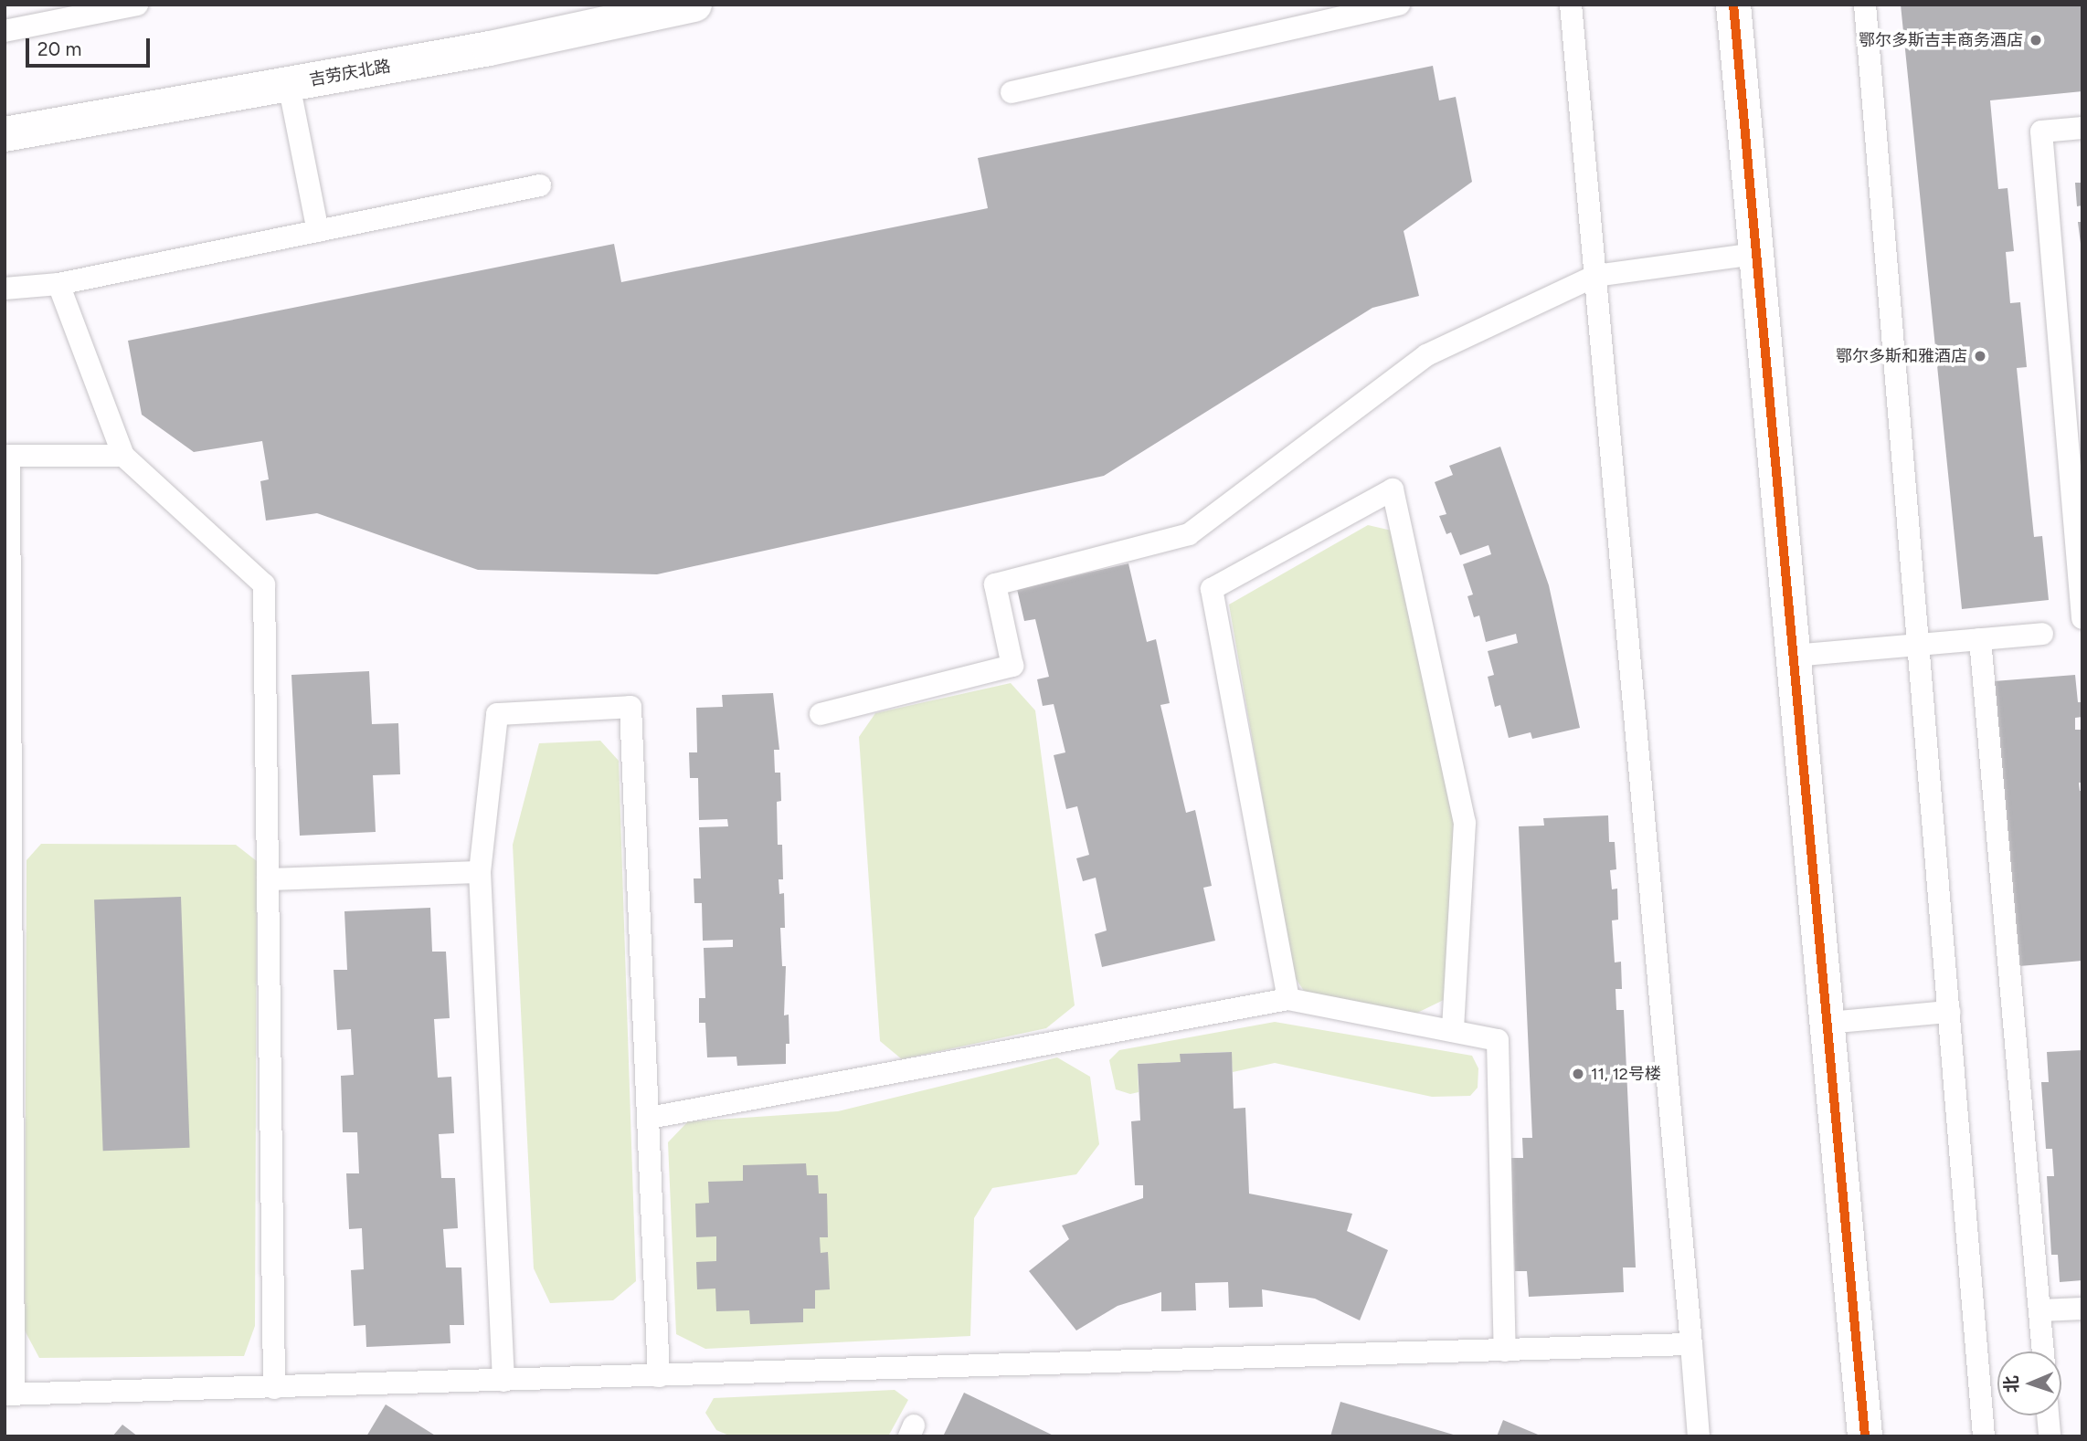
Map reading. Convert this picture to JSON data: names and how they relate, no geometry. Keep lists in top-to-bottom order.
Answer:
{
  "streets": {
    "street": ["吉劳庆北路"]
  },
  "places": ["鄂尔多斯吉丰商务酒店", "鄂尔多斯和雅酒店", "11, 12号楼"],
  "scale_bar": "20 m",
  "north": "left"
}
